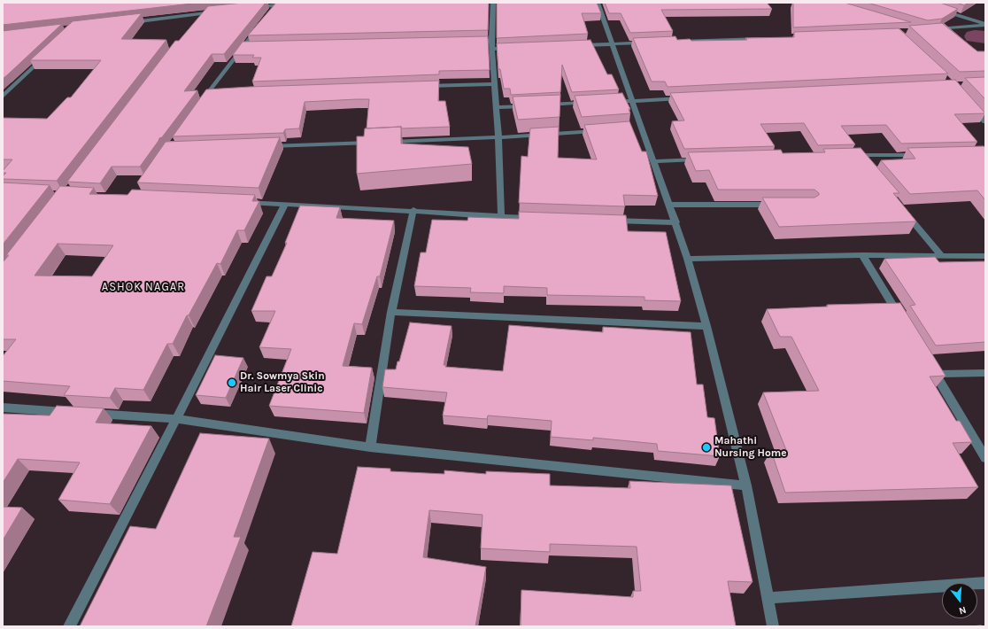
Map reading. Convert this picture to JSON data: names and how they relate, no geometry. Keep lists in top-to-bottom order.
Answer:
{
  "districts": ["ASHOK NAGAR"],
  "places": ["Dr. Sowmya Skin Hair Laser Clinic", "Mahathi Nursing Home"],
  "north": "bottom"
}
